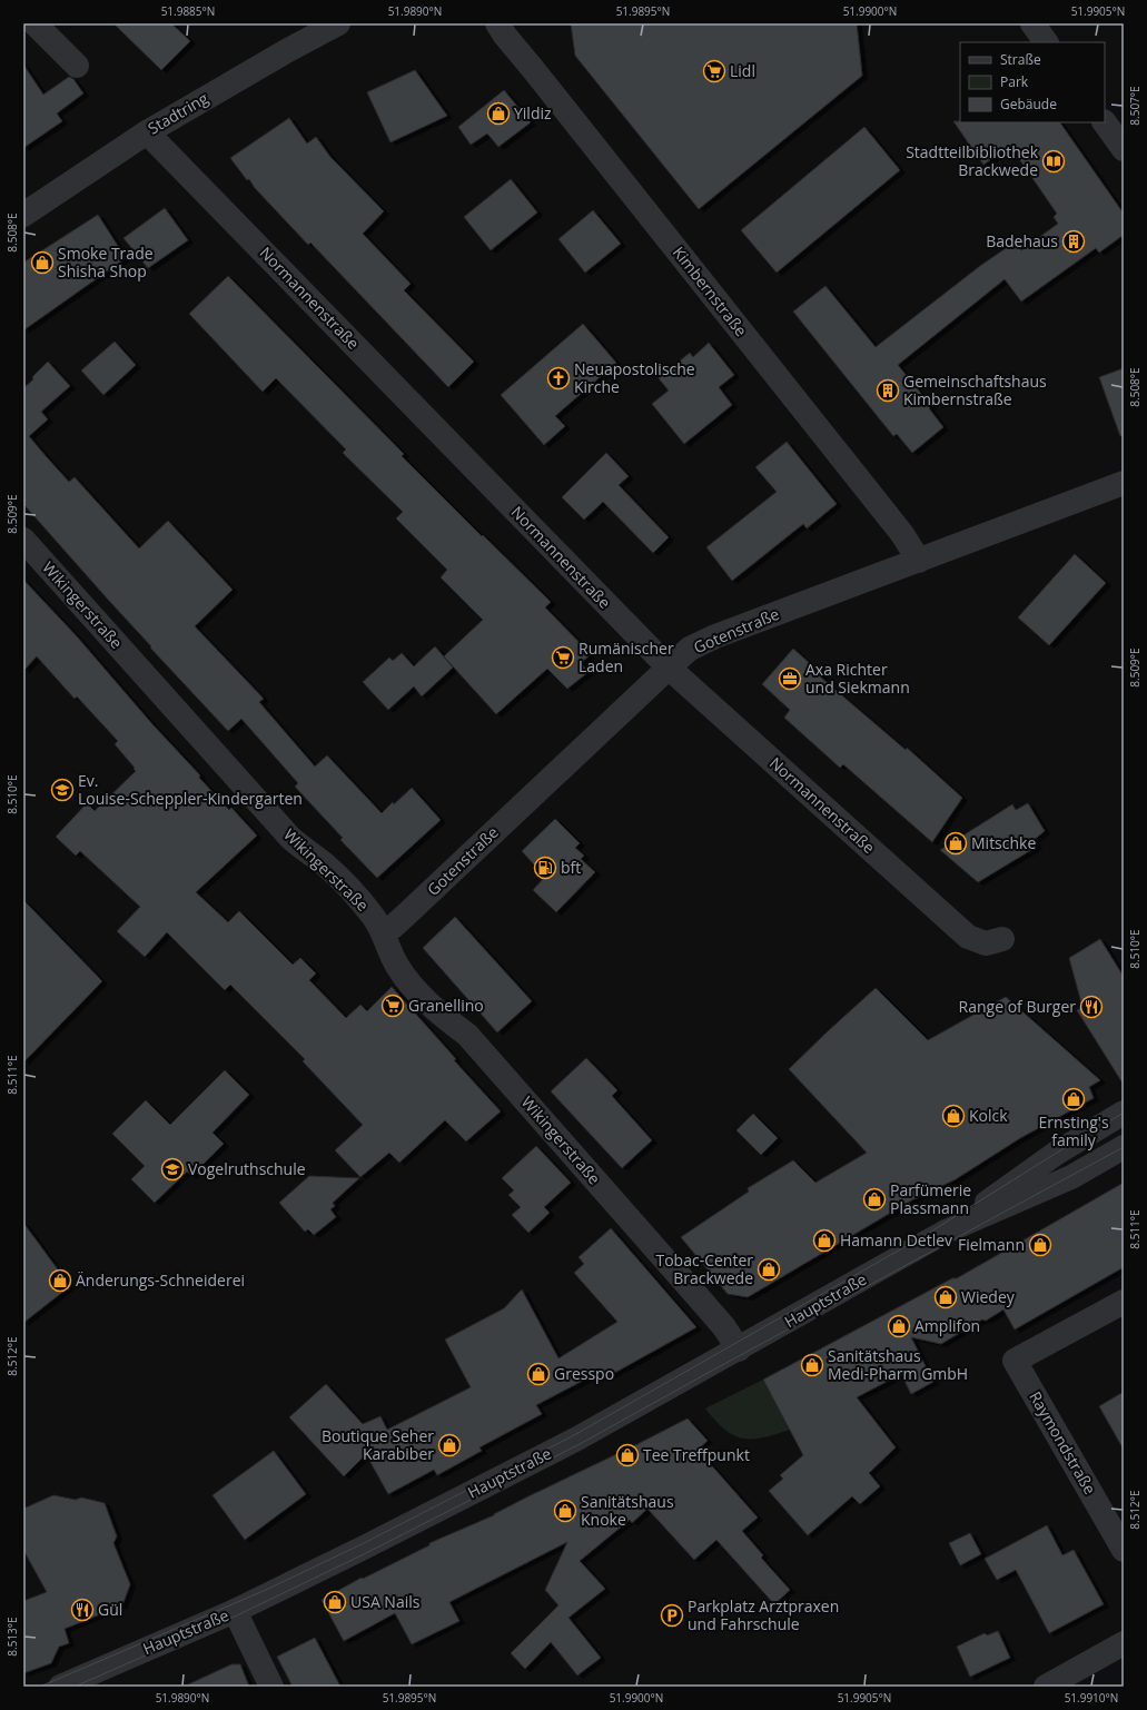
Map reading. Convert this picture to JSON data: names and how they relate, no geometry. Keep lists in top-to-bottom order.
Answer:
{
  "streets": {
    "street": [
      "Stadtring",
      "Kimbernstraße",
      "Normannenstraße",
      "Wikingerstraße",
      "Gotenstraße",
      "Hauptstraße",
      "Raymondstraße"
    ]
  },
  "crossings": [
    ["Stadtring", "Normannenstraße"],
    ["Kimbernstraße", "Gotenstraße"],
    ["Normannenstraße", "Gotenstraße"],
    ["Wikingerstraße", "Gotenstraße"],
    ["Wikingerstraße", "Hauptstraße"]
  ],
  "places": {
    "supermarket": ["Lidl", "Rumänischer Laden", "Granellino"],
    "shop": [
      "Yildiz",
      "Smoke Trade Shisha Shop",
      "Mitschke",
      "Ernsting's family",
      "Kolck",
      "Parfümerie Plassmann",
      "Hamann Detlev",
      "Fielmann",
      "Tobac-Center Brackwede",
      "Änderungs-Schneiderei",
      "Wiedey",
      "Amplifon",
      "Sanitätshaus Medi-Pharm GmbH",
      "Gresspo",
      "Boutique Seher Karabiber",
      "Tee Treffpunkt",
      "Sanitätshaus Knoke",
      "USA Nails"
    ],
    "library": ["Stadtteilbibliothek Brackwede"],
    "building": ["Badehaus", "Gemeinschaftshaus Kimbernstraße"],
    "church": ["Neuapostolische Kirche"],
    "office": ["Axa Richter und Siekmann"],
    "school or university": ["Ev. Louise-Scheppler-Kindergarten", "Vogelruthschule"],
    "fuel station": ["bft"],
    "restaurant": ["Range of Burger", "Gül"],
    "parking": ["Parkplatz Arztpraxen und Fahrschule"]
  },
  "legend": ["Straße", "Park", "Gebäude"],
  "coordinates": [
    "51.9885°N",
    "51.9890°N",
    "51.9895°N",
    "51.9900°N",
    "51.9905°N",
    "8.507°E",
    "8.508°E",
    "8.509°E",
    "8.510°E",
    "8.511°E",
    "8.512°E",
    "8.513°E",
    "51.9910°N"
  ]
}
